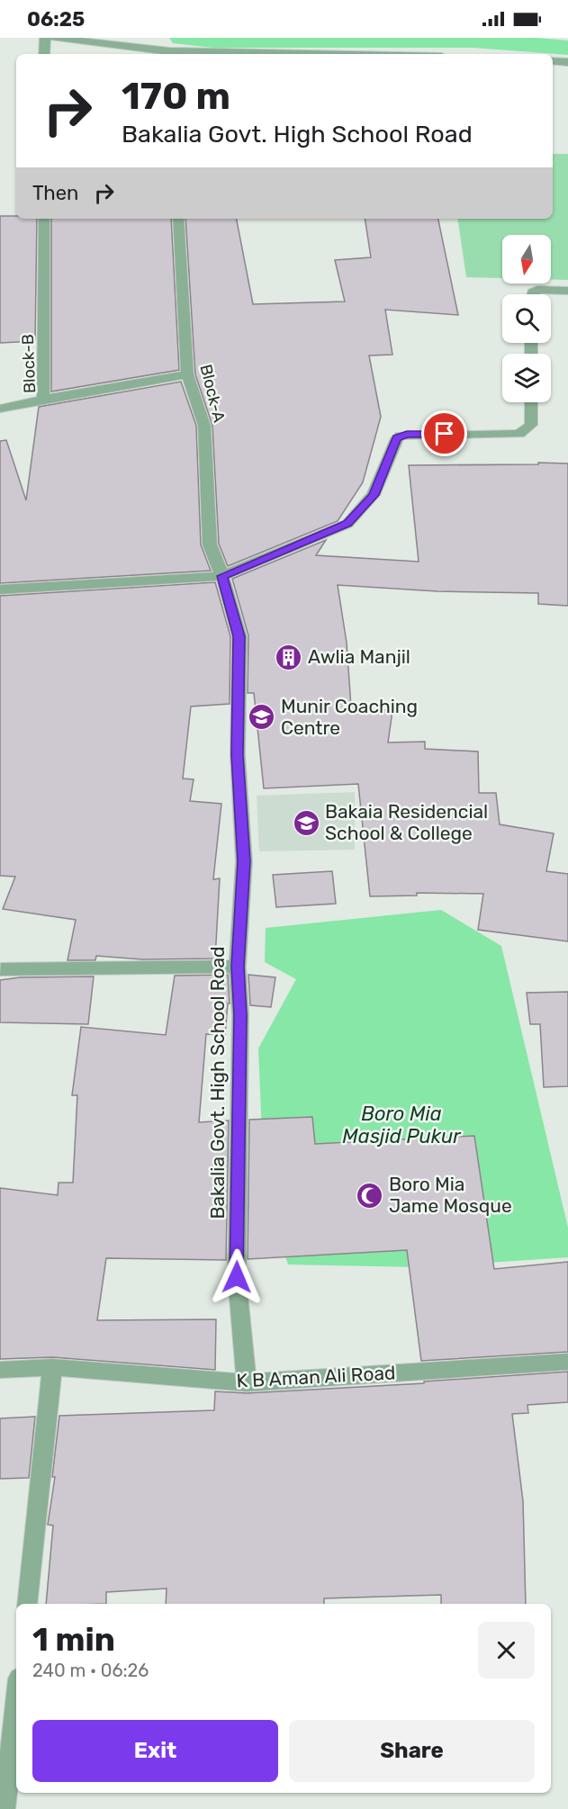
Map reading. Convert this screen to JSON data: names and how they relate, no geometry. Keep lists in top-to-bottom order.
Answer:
{
  "streets": {
    "street": [
      "Block-B",
      "Block-A",
      "Bakalia Govt. High School Road",
      "K B Aman Ali Road"
    ]
  },
  "crossings": [
    ["Block-B", "Block-A"],
    ["Block-A", "Bakalia Govt. High School Road"],
    ["Bakalia Govt. High School Road", "K B Aman Ali Road"]
  ],
  "water": ["Boro Mia Masjid Pukur"],
  "places": {
    "building": ["Awlia Manjil"],
    "school or university": ["Munir Coaching Centre", "Bakaia Residencial School & College"],
    "mosque": ["Boro Mia Jame Mosque"]
  },
  "north": "bottom",
  "page": {
    "status": "06:25",
    "turn": ["170 m", "Bakalia Govt. High School Road"],
    "then": "Then",
    "heading": ["1 min", "240 m · 06:26"],
    "buttons": ["Exit", "Share"]
  }
}
